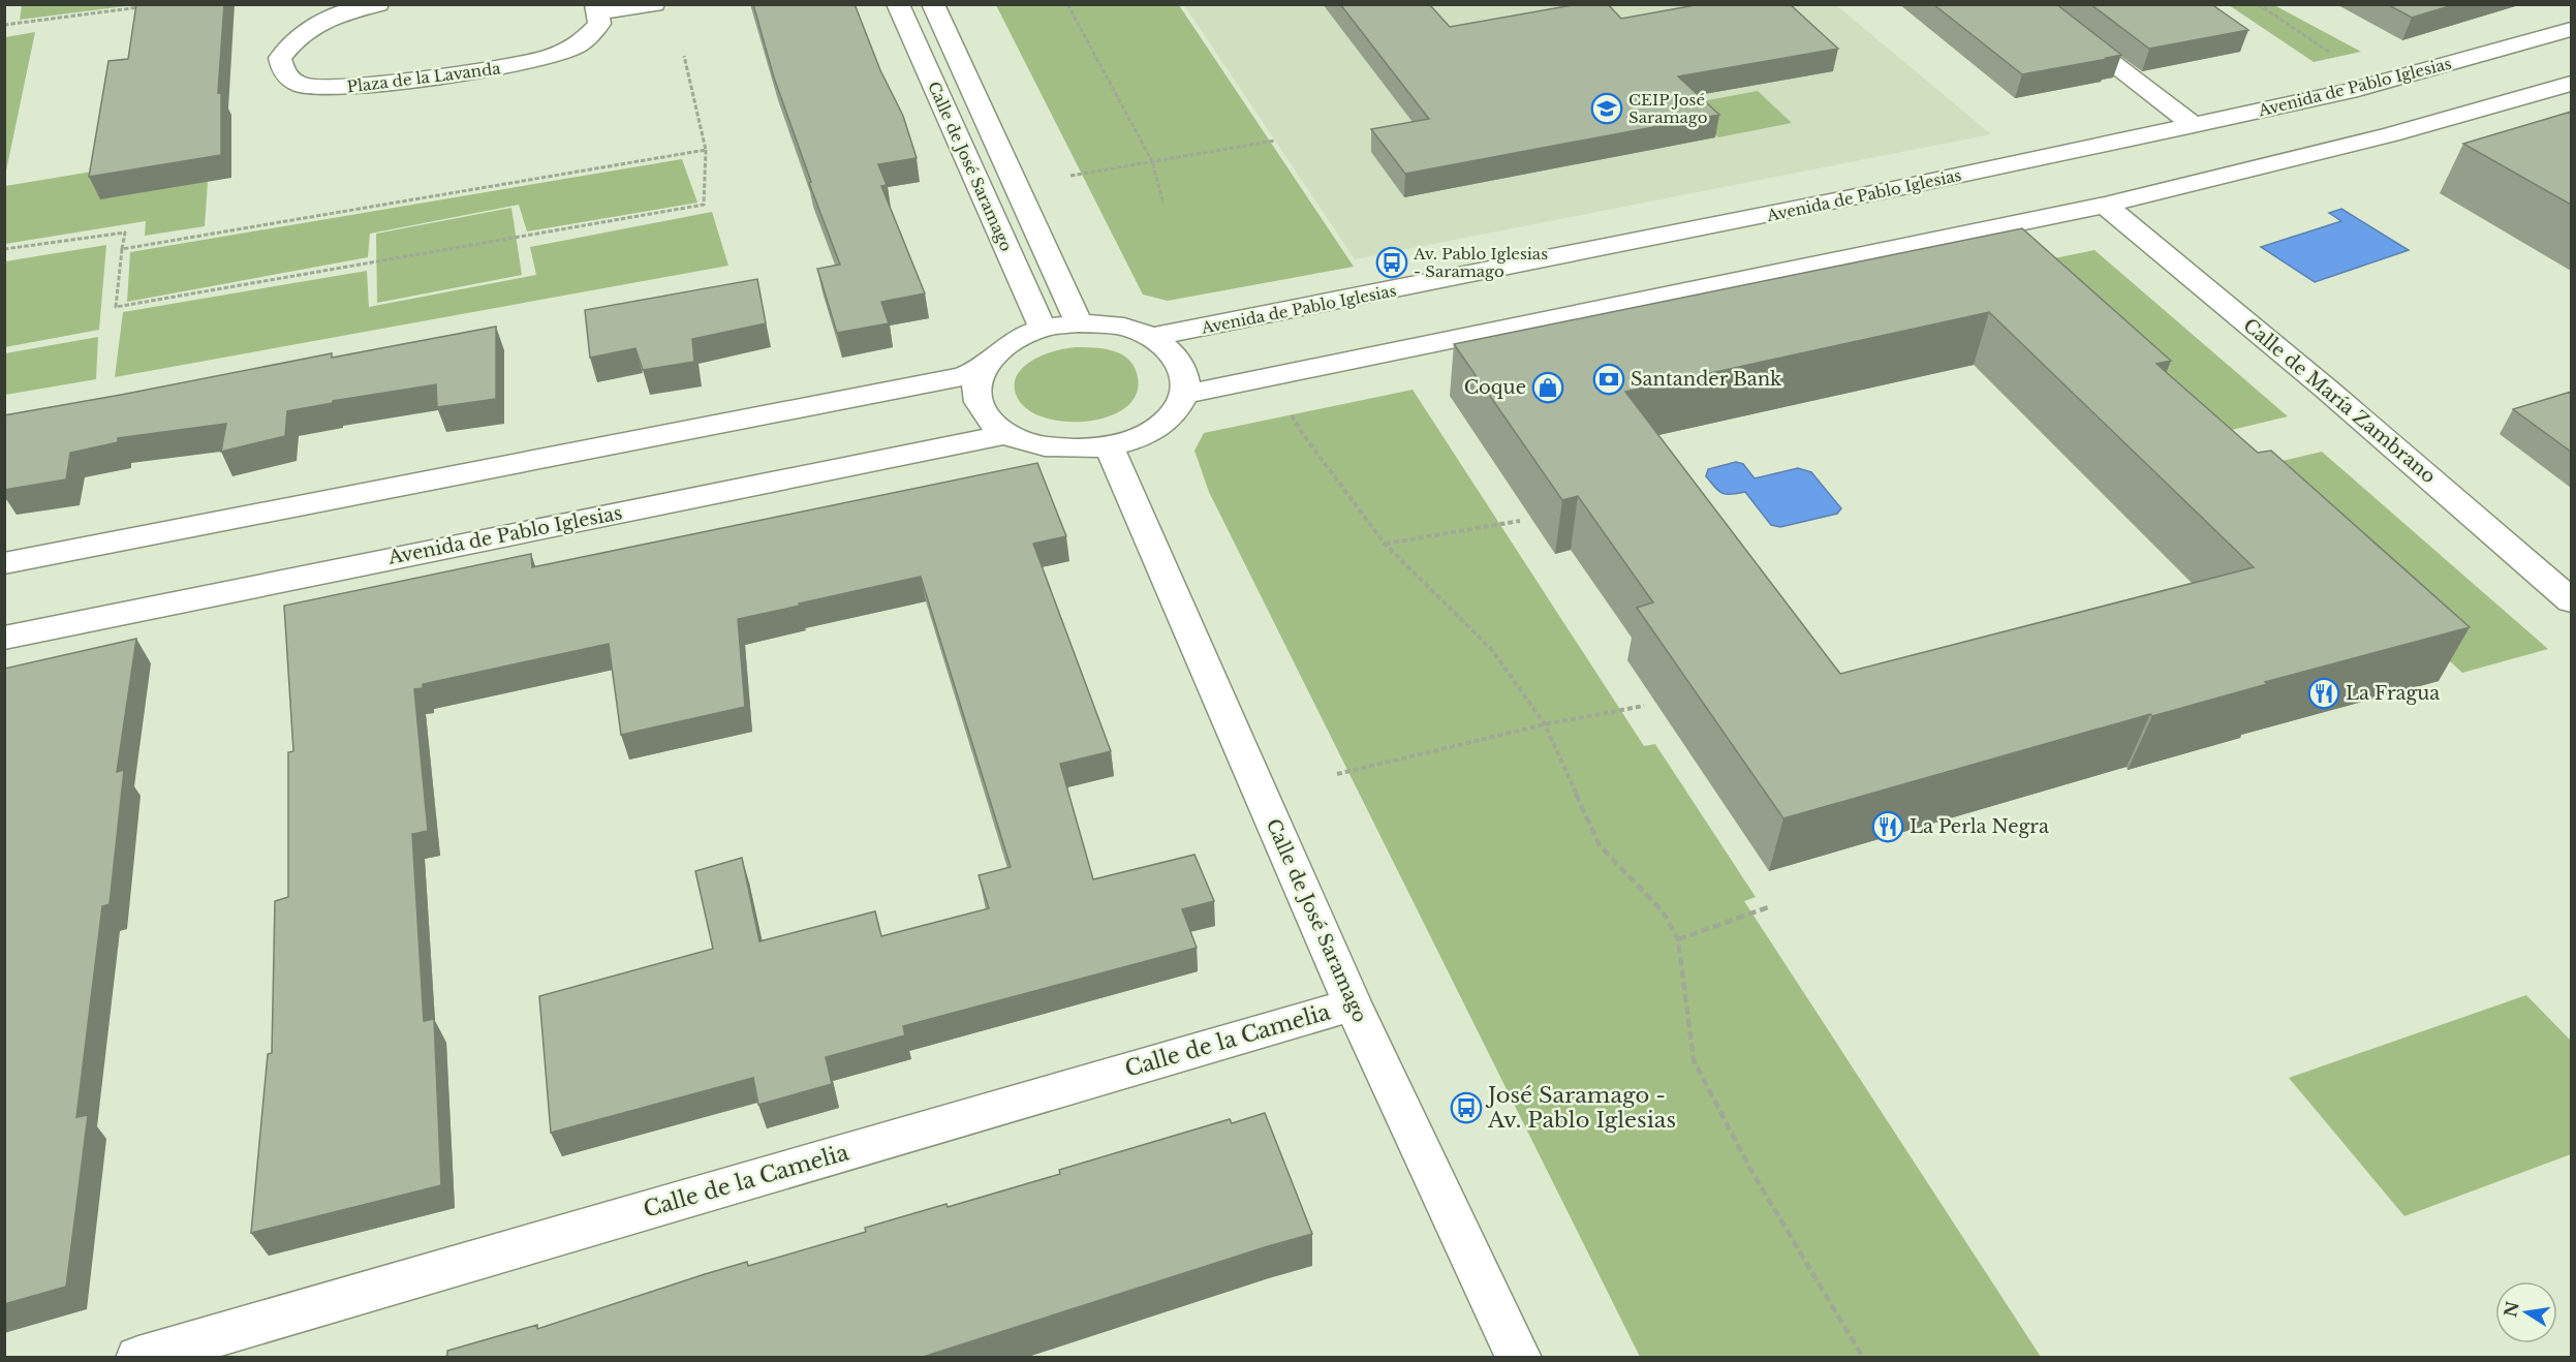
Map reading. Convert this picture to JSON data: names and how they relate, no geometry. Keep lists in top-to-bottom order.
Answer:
{
  "streets": {
    "street": [
      "Plaza de la Lavanda",
      "Avenida de Pablo Iglesias",
      "Calle de José Saramago",
      "Calle de María Zambrano",
      "Calle de la Camelia"
    ]
  },
  "crossings": [
    ["Avenida de Pablo Iglesias", "Calle de José Saramago"],
    ["Calle de José Saramago", "Calle de la Camelia"]
  ],
  "places": {
    "school or university": ["CEIP José Saramago"],
    "bus stop": ["Av. Pablo Iglesias - Saramago", "José Saramago - Av. Pablo Iglesias"],
    "bank": ["Santander Bank"],
    "shop": ["Coque"],
    "restaurant": ["La Fragua", "La Perla Negra"]
  },
  "north": "left"
}
